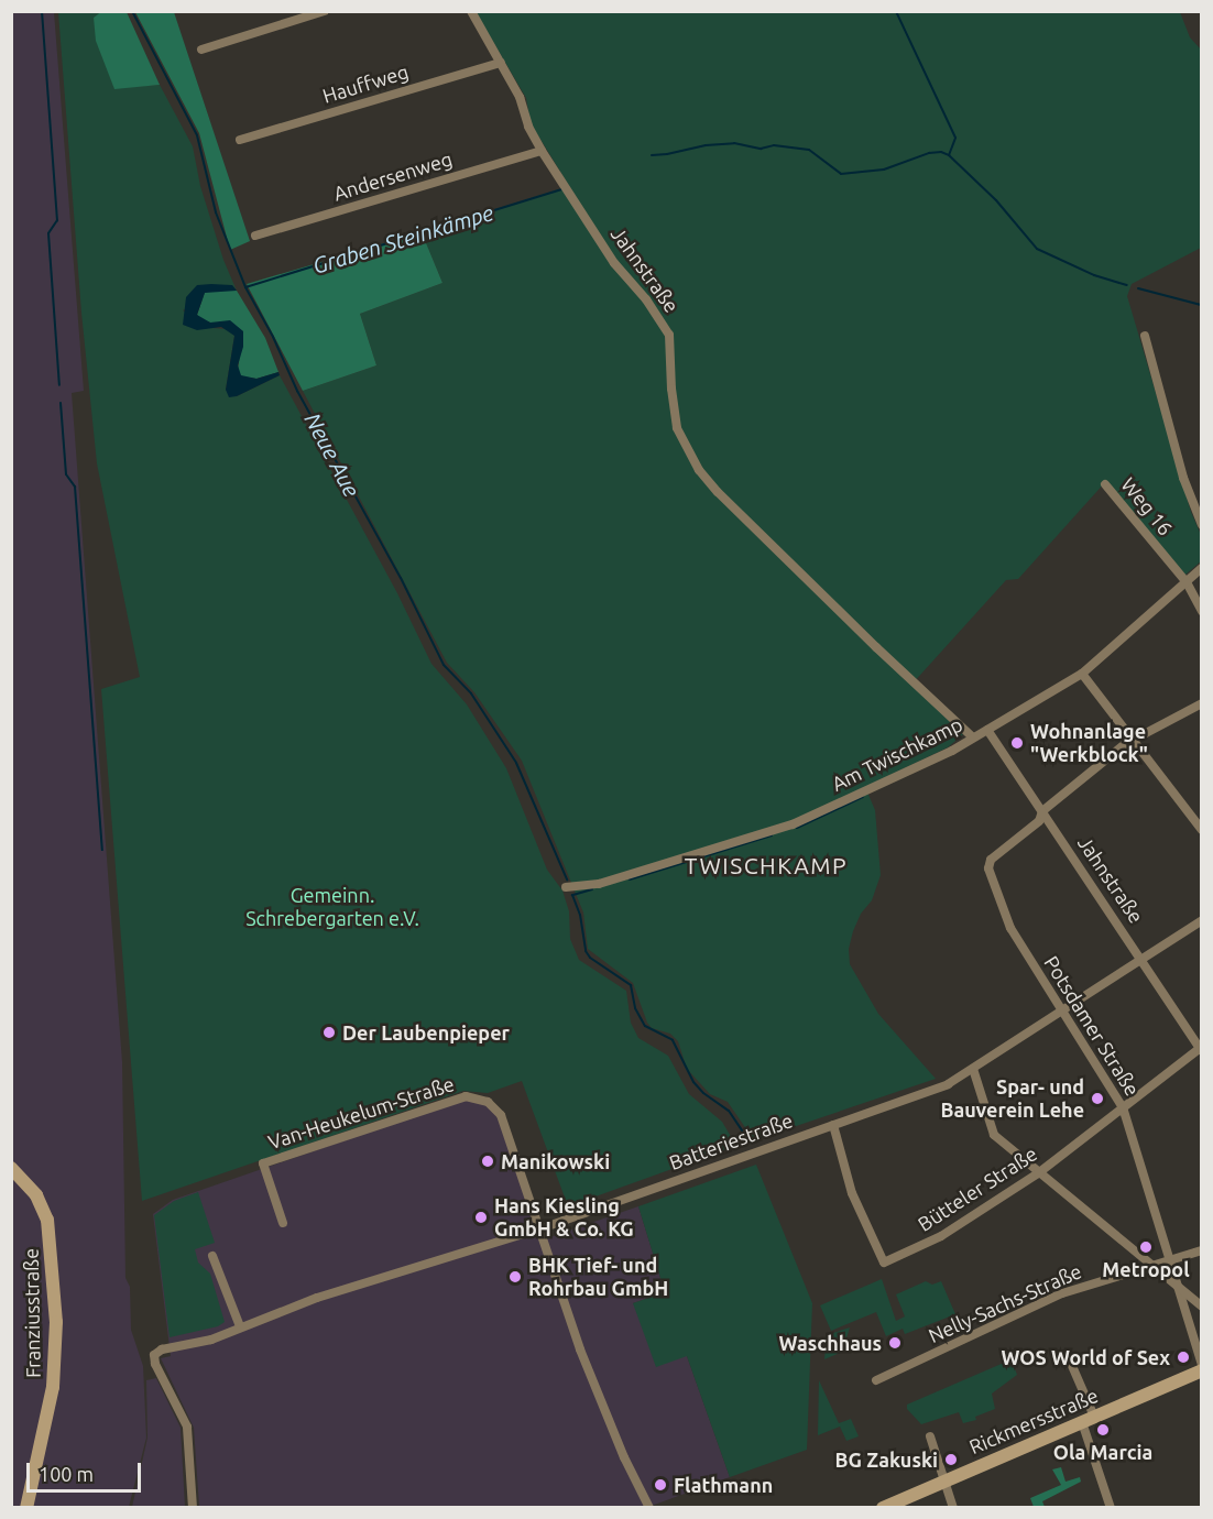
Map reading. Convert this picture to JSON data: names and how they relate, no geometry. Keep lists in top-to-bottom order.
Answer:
{
  "streets": {
    "main road": ["Franziusstraße", "Rickmersstraße"],
    "street": [
      "Hauffweg",
      "Andersenweg",
      "Jahnstraße",
      "Weg 16",
      "Am Twischkamp",
      "Potsdamer Straße",
      "Van-Heukelum-Straße",
      "Batteriestraße",
      "Bütteler Straße",
      "Nelly-Sachs-Straße"
    ]
  },
  "crossings": [
    ["Hauffweg", "Jahnstraße"],
    ["Andersenweg", "Jahnstraße"],
    ["Jahnstraße", "Am Twischkamp"],
    ["Jahnstraße", "Potsdamer Straße"],
    ["Jahnstraße", "Batteriestraße"],
    ["Jahnstraße", "Bütteler Straße"],
    ["Weg 16", "Am Twischkamp"],
    ["Potsdamer Straße", "Batteriestraße"],
    ["Potsdamer Straße", "Bütteler Straße"],
    ["Potsdamer Straße", "Nelly-Sachs-Straße"],
    ["Van-Heukelum-Straße", "Batteriestraße"],
    ["Batteriestraße", "Bütteler Straße"]
  ],
  "districts": ["TWISCHKAMP"],
  "water": ["Graben Steinkämpe", "Neue Aue"],
  "parks": ["Gemeinn. Schrebergarten e.V."],
  "places": [
    "Wohnanlage \"Werkblock\"",
    "Der Laubenpieper",
    "Spar- und Bauverein Lehe",
    "Manikowski",
    "Hans Kiesling GmbH & Co. KG",
    "Metropol",
    "BHK Tief- und Rohrbau GmbH",
    "Waschhaus",
    "WOS World of Sex",
    "Ola Marcia",
    "BG Zakuski",
    "Flathmann"
  ],
  "scale_bar": "100 m"
}
